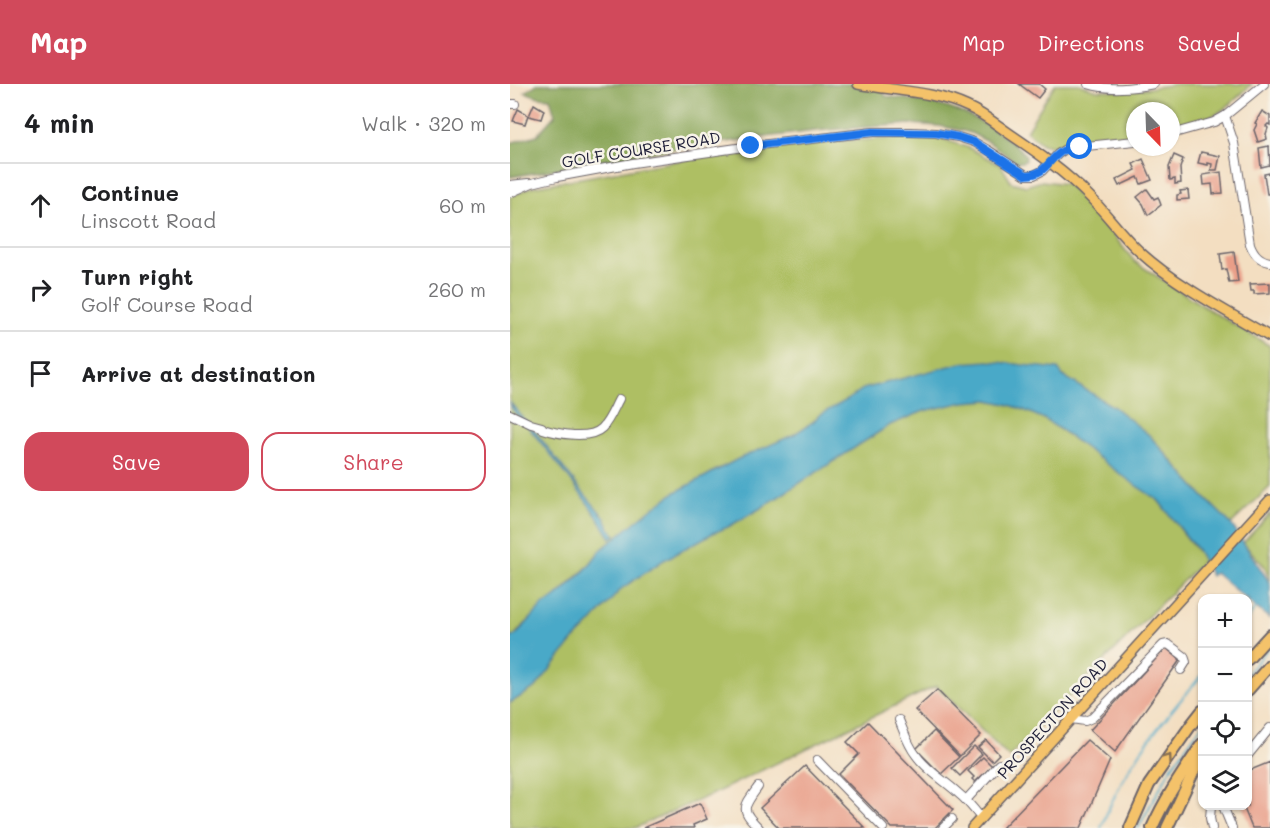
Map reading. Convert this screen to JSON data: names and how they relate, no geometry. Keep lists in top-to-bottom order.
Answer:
{
  "streets": {
    "main road": ["PROSPECTON ROAD"],
    "street": ["GOLF COURSE ROAD"]
  },
  "north": "bottom right",
  "page": {
    "header": "Map",
    "nav": ["Map", "Directions", "Saved"],
    "heading": ["4 min", "Walk · 320 m"],
    "list": [
      ["Continue", "Linscott Road", "60 m"],
      ["Turn right", "Golf Course Road", "260 m"],
      "Arrive at destination"
    ],
    "buttons": ["Save", "Share"],
    "map_buttons": ["+", "−"]
  }
}
